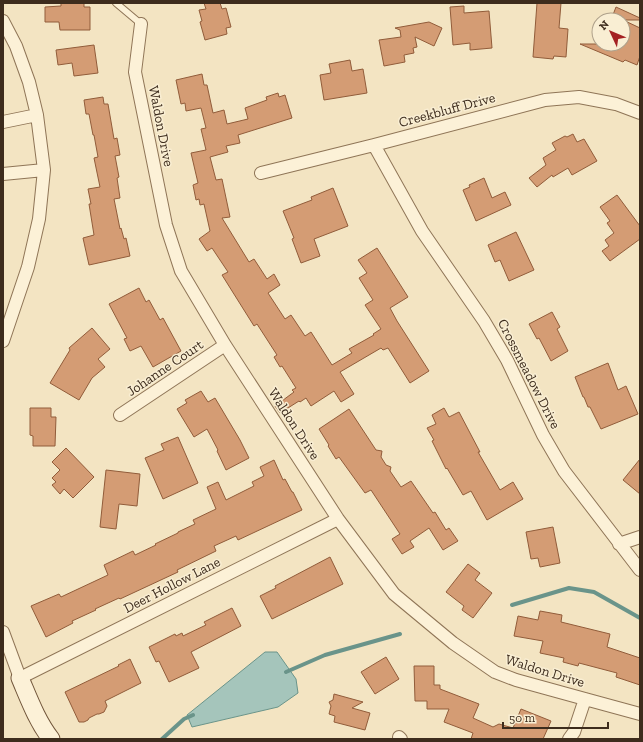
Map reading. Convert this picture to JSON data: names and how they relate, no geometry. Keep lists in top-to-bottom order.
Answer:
{
  "streets": {
    "street": [
      "Creekbluff Drive",
      "Waldon Drive",
      "Johanne Court",
      "Crossmeadow Drive",
      "Deer Hollow Lane"
    ]
  },
  "crossings": [
    ["Creekbluff Drive", "Crossmeadow Drive"],
    ["Waldon Drive", "Johanne Court"],
    ["Waldon Drive", "Deer Hollow Lane"]
  ],
  "scale_bar": "50 m",
  "north": "top left"
}
